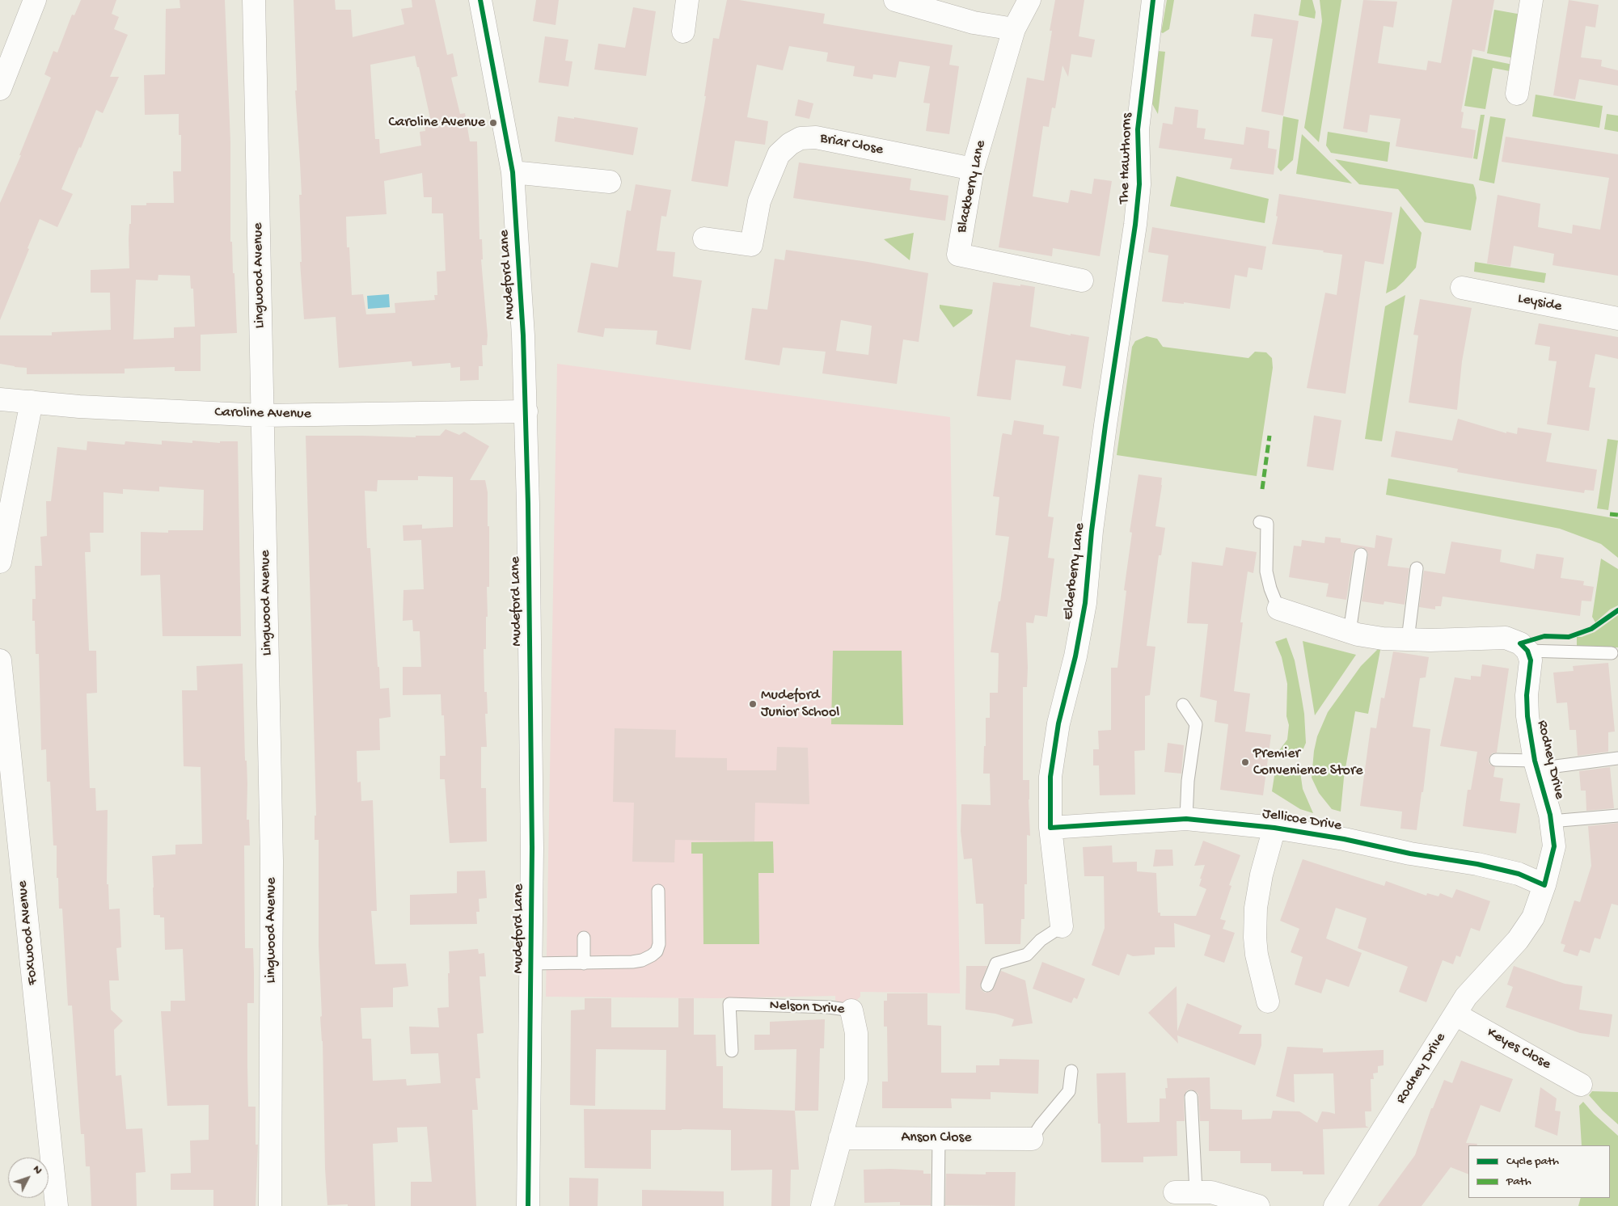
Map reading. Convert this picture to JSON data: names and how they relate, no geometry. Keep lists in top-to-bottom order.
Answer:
{
  "streets": {
    "street": [
      "Briar Close",
      "The Hawthorns",
      "Blackberry Lane",
      "Mudeford Lane",
      "Lingwood Avenue",
      "Leyside",
      "Caroline Avenue",
      "Elderberry Lane",
      "Rodney Drive",
      "Jellicoe Drive",
      "Foxwood Avenue",
      "Nelson Drive",
      "Keyes Close",
      "Anson Close"
    ]
  },
  "crossings": [
    ["Briar Close", "Blackberry Lane"],
    ["The Hawthorns", "Elderberry Lane"],
    ["Mudeford Lane", "Caroline Avenue"],
    ["Lingwood Avenue", "Caroline Avenue"],
    ["Elderberry Lane", "Jellicoe Drive"],
    ["Rodney Drive", "Jellicoe Drive"],
    ["Rodney Drive", "Keyes Close"],
    ["Nelson Drive", "Anson Close"]
  ],
  "places": ["Caroline Avenue", "Mudeford Junior School", "Premier Convenience Store"],
  "legend": ["Cycle path", "Path"],
  "north": "top right"
}
